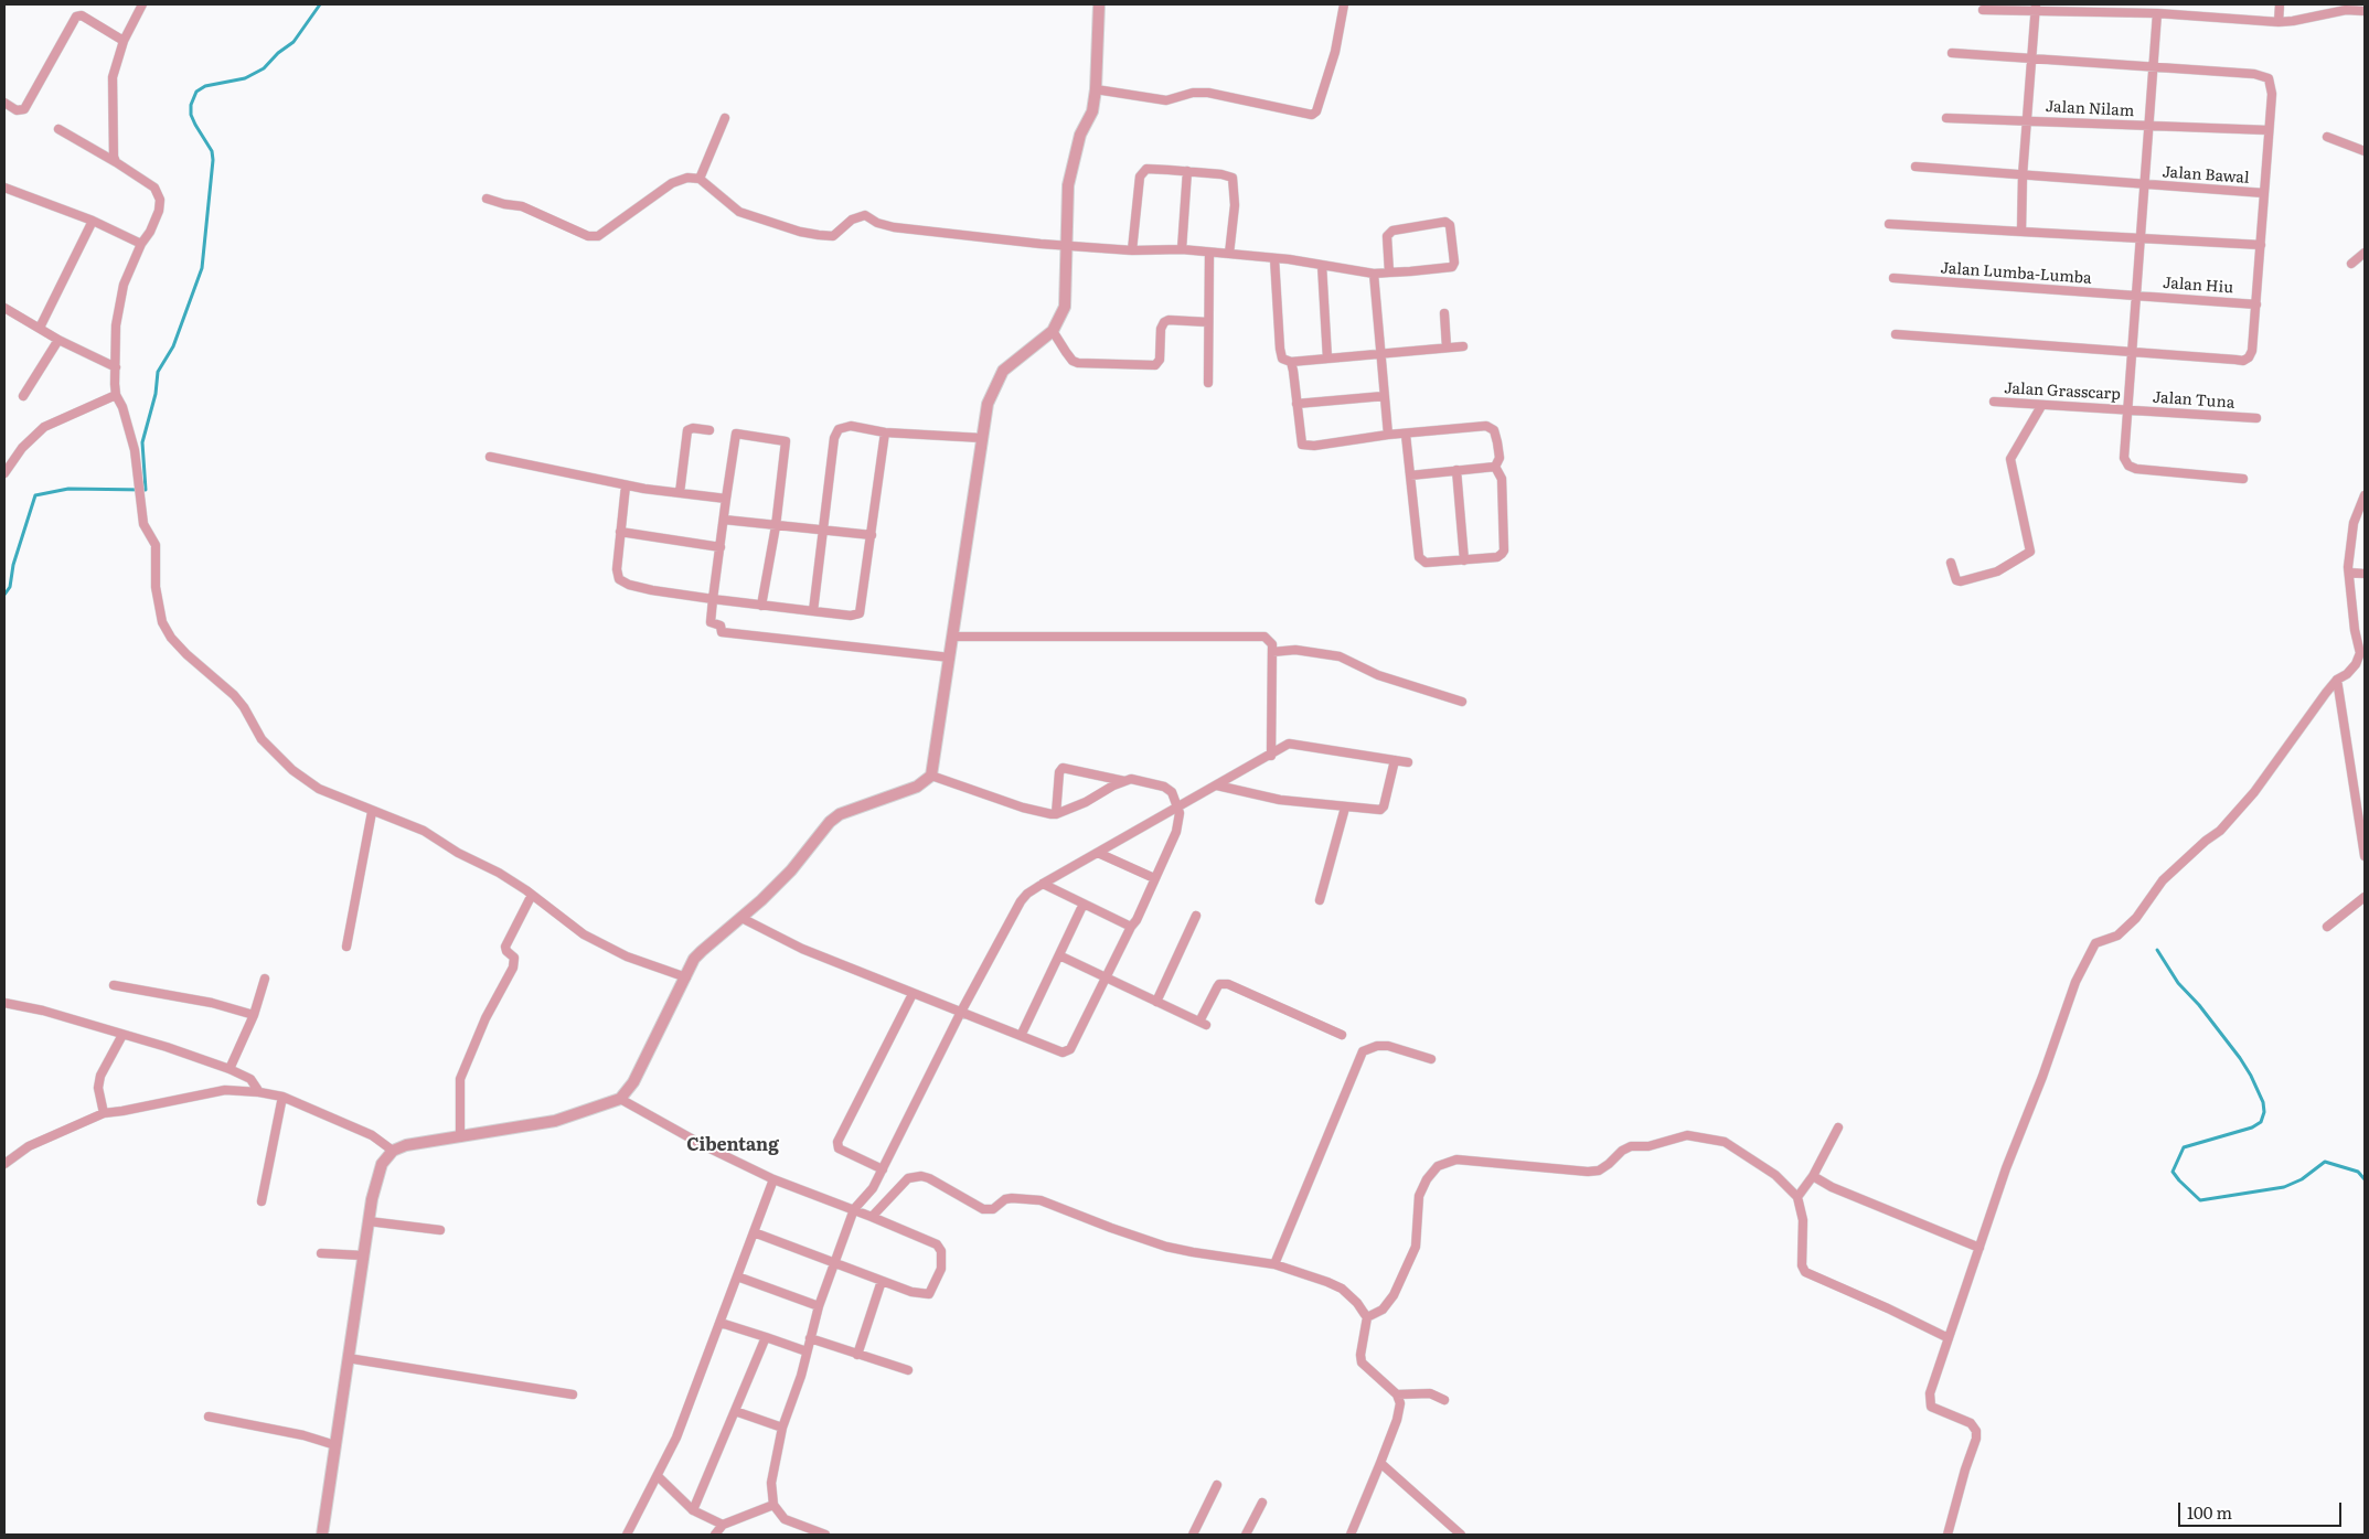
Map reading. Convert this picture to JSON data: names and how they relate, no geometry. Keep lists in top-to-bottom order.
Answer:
{
  "streets": {
    "street": [
      "Jalan Nilam",
      "Jalan Bawal",
      "Jalan Lumba-Lumba",
      "Jalan Hiu",
      "Jalan Grasscarp",
      "Jalan Tuna"
    ]
  },
  "crossings": [
    ["Jalan Lumba-Lumba", "Jalan Hiu"],
    ["Jalan Grasscarp", "Jalan Tuna"]
  ],
  "districts": ["Cibentang"],
  "scale_bar": "100 m"
}
